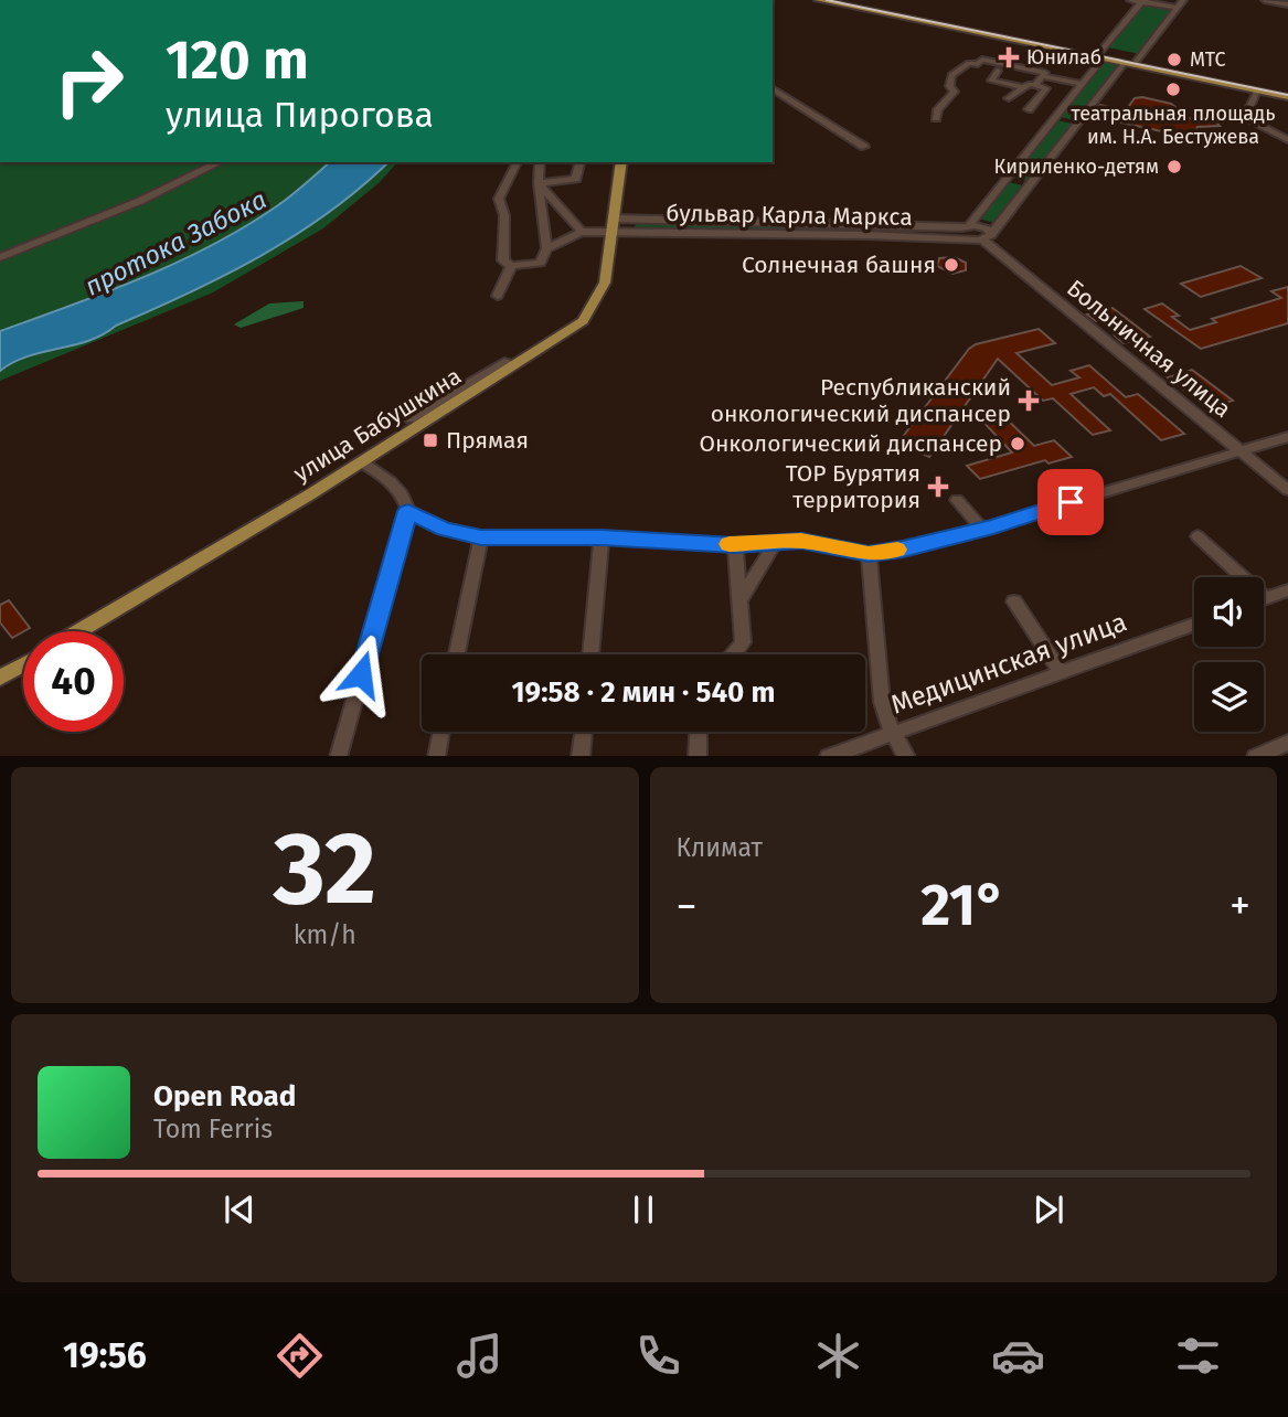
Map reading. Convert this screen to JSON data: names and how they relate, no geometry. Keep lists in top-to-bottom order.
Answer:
{
  "streets": {
    "main road": ["улица Бабушкина"],
    "street": ["бульвар Карла Маркса", "Больничная улица", "Медицинская улица"]
  },
  "crossings": [
    ["бульвар Карла Маркса", "улица Бабушкина"]
  ],
  "water": ["протока Забока"],
  "places": {
    "health": ["Юнилаб", "Республиканский онкологический диспансер", "ТОР Бурятия территория"],
    "other": [
      "МТС",
      "театральная площадь им. Н.А. Бестужева",
      "Кириленко-детям",
      "Солнечная башня",
      "Онкологический диспансер"
    ],
    "transit": ["Прямая"]
  },
  "page": {
    "turn": ["120 m", "улица Пирогова"],
    "limit": "40",
    "trip": "19:58 · 2 мин · 540 m",
    "tile": [
      ["32", "km/h"],
      "Климат"
    ],
    "heat": ["−", "21°", "+"],
    "song": ["Open Road", "Tom Ferris"],
    "tabs": "19:56"
  }
}
